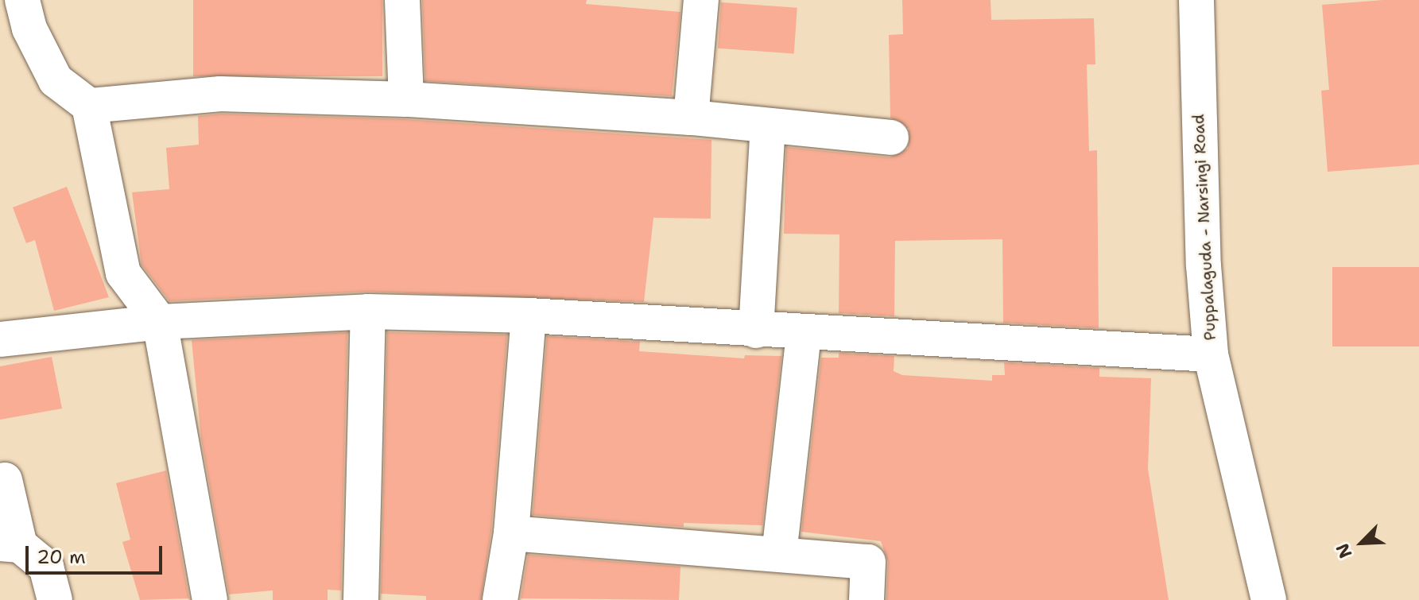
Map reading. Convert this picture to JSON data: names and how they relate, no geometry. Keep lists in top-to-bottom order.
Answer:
{
  "streets": {
    "street": ["Puppalaguda - Narsingi Road"]
  },
  "scale_bar": "20 m",
  "north": "bottom left"
}
